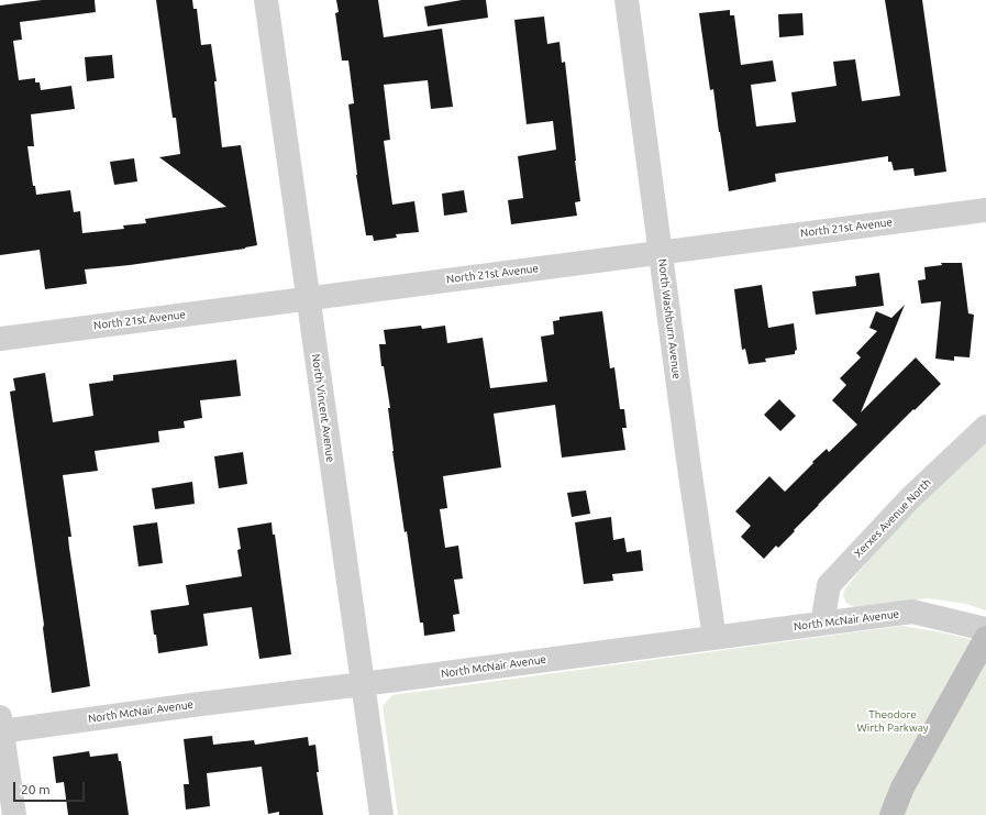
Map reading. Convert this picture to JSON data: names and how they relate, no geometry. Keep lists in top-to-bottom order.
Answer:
{
  "streets": {
    "street": [
      "North 21st Avenue",
      "North Washburn Avenue",
      "North Vincent Avenue",
      "Xerxes Avenue North",
      "North McNair Avenue"
    ]
  },
  "crossings": [
    ["North 21st Avenue", "North Washburn Avenue"],
    ["North 21st Avenue", "North Vincent Avenue"],
    ["North Washburn Avenue", "North McNair Avenue"],
    ["North Vincent Avenue", "North McNair Avenue"],
    ["Xerxes Avenue North", "North McNair Avenue"]
  ],
  "parks": ["Theodore Wirth Parkway"],
  "scale_bar": "20 m"
}
